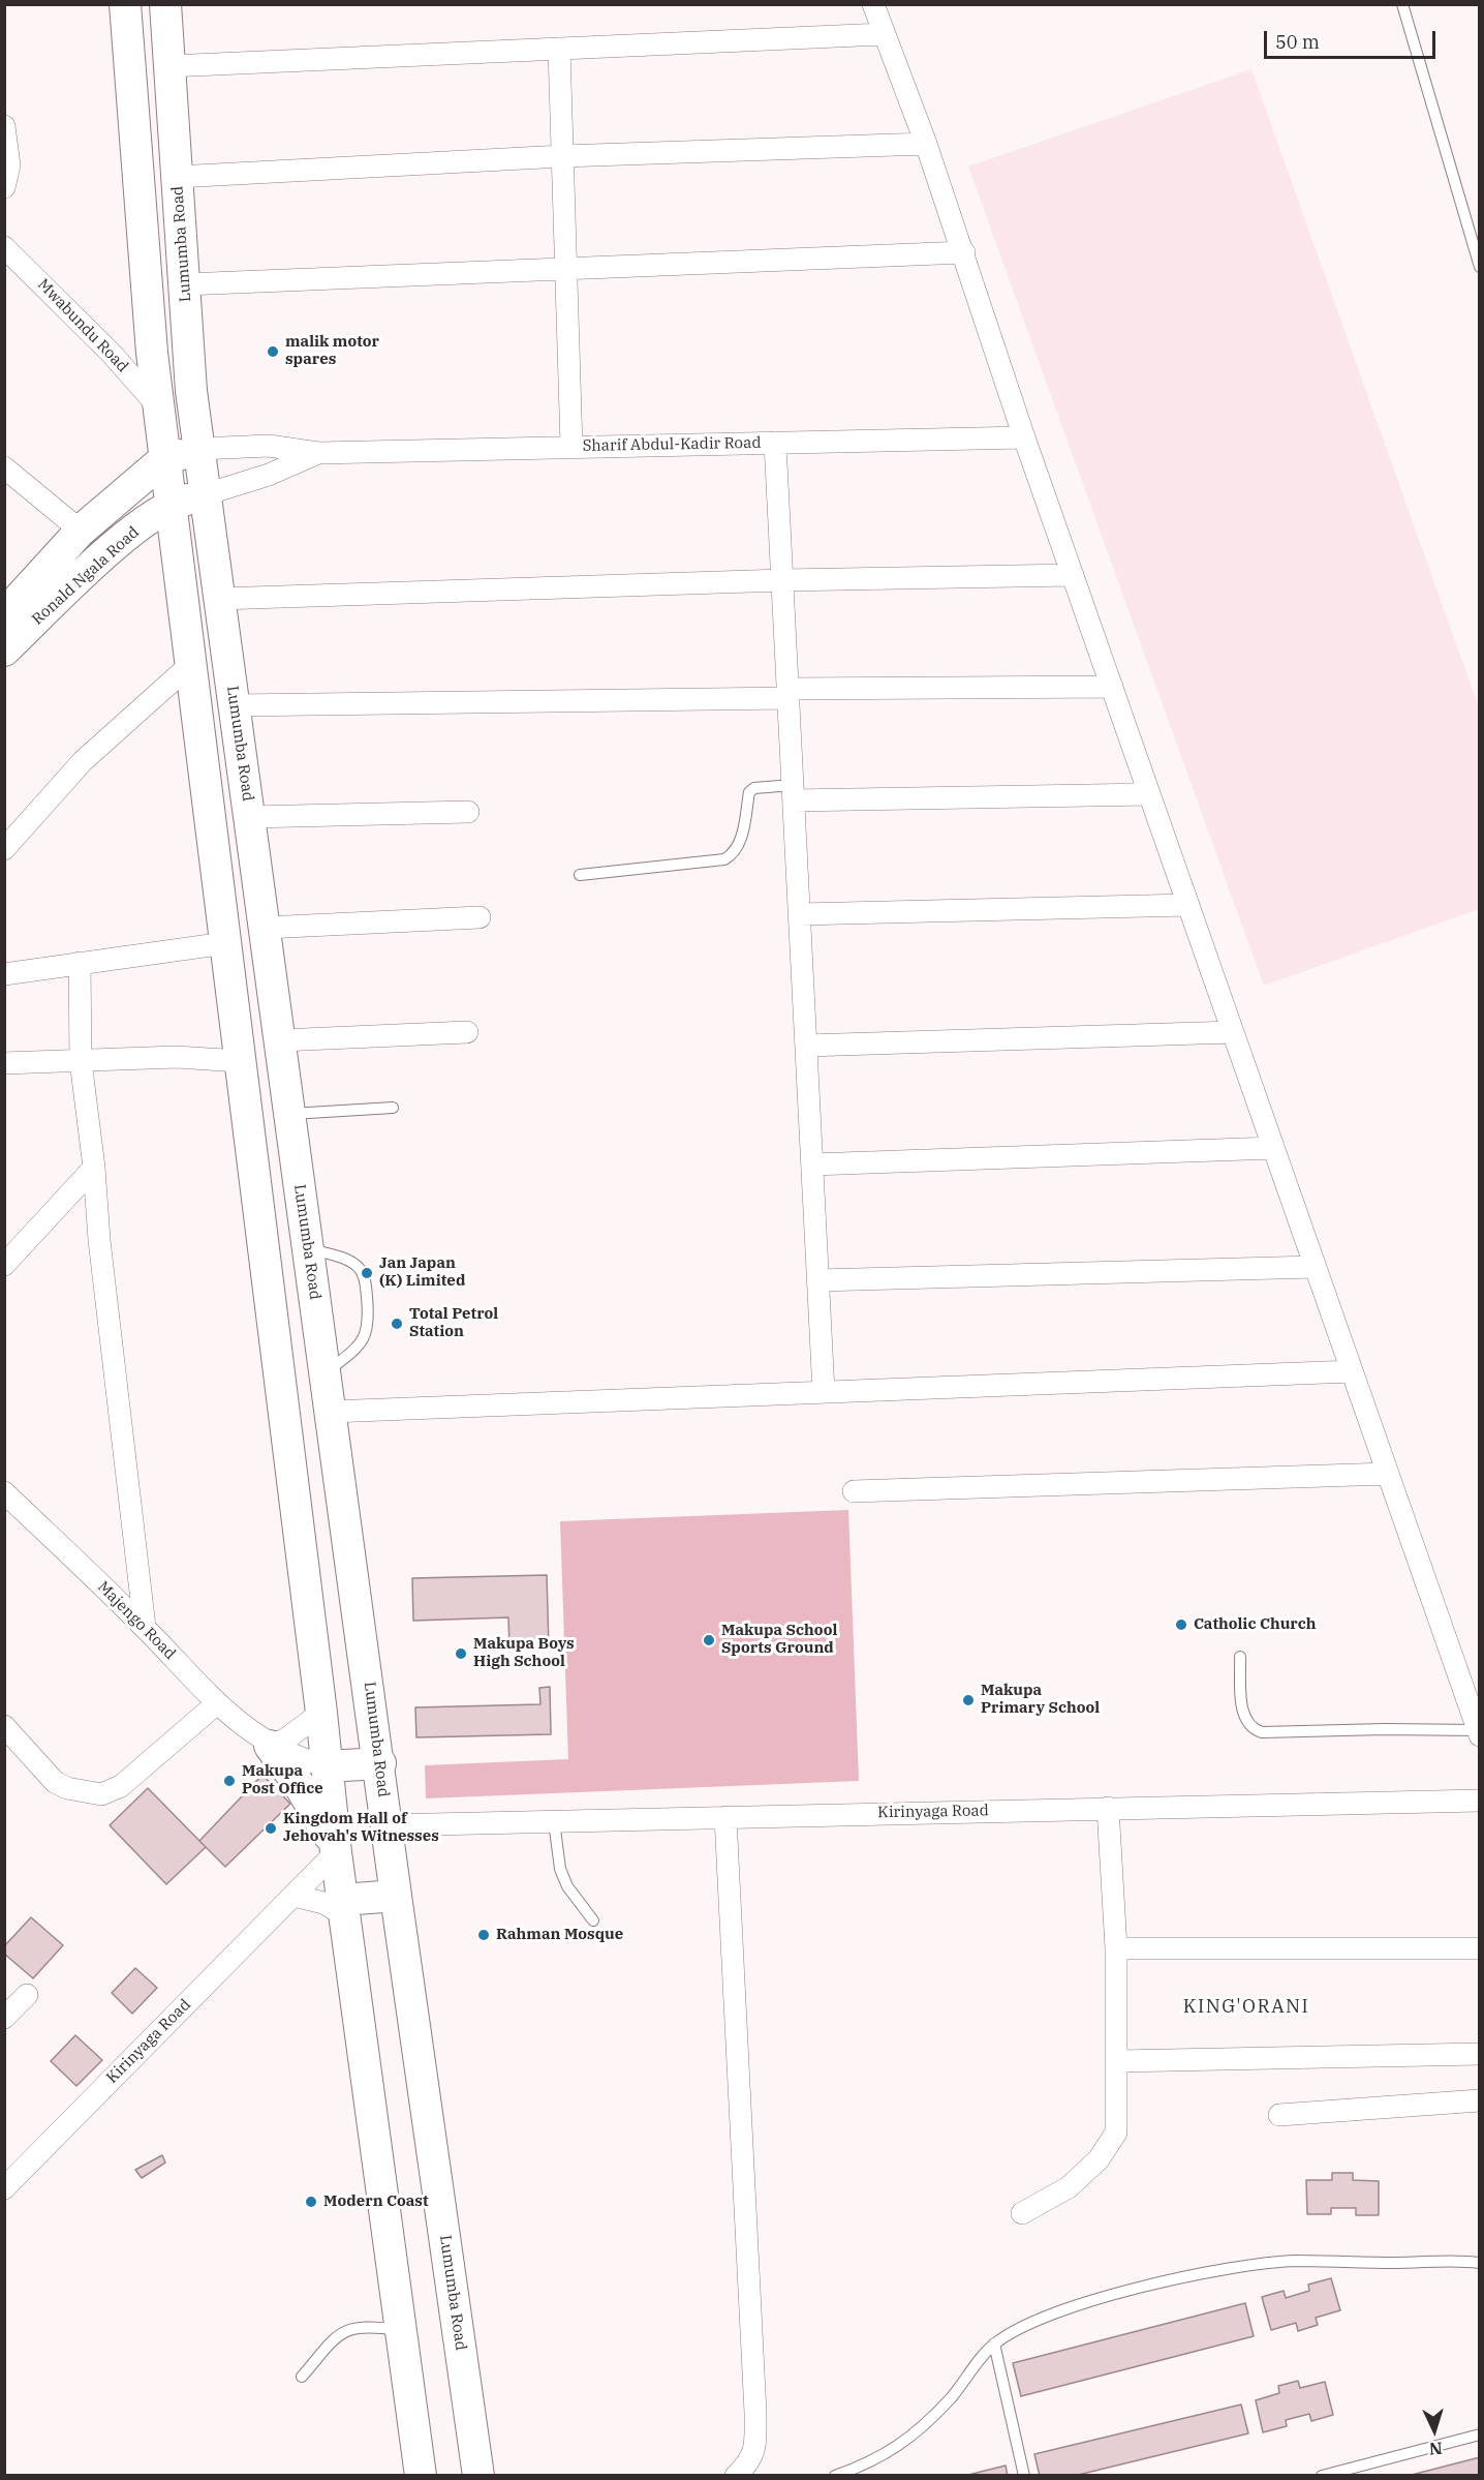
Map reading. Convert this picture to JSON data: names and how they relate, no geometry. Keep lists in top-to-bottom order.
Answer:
{
  "streets": {
    "main road": ["Lumumba Road", "Ronald Ngala Road"],
    "street": [
      "Mwabundu Road",
      "Sharif Abdul-Kadir Road",
      "Majengo Road",
      "Kirinyaga Road"
    ]
  },
  "crossings": [
    ["Lumumba Road", "Sharif Abdul-Kadir Road"],
    ["Lumumba Road", "Ronald Ngala Road"],
    ["Lumumba Road", "Kirinyaga Road"],
    ["Sharif Abdul-Kadir Road", "Ronald Ngala Road"]
  ],
  "districts": ["KING'ORANI"],
  "places": [
    "malik motor spares",
    "Jan Japan (K) Limited",
    "Total Petrol Station",
    "Catholic Church",
    "Makupa School Sports Ground",
    "Makupa Boys High School",
    "Makupa Primary School",
    "Makupa Post Office",
    "Kingdom Hall of Jehovah's Witnesses",
    "Rahman Mosque",
    "Modern Coast"
  ],
  "scale_bar": "50 m",
  "north": "bottom"
}
